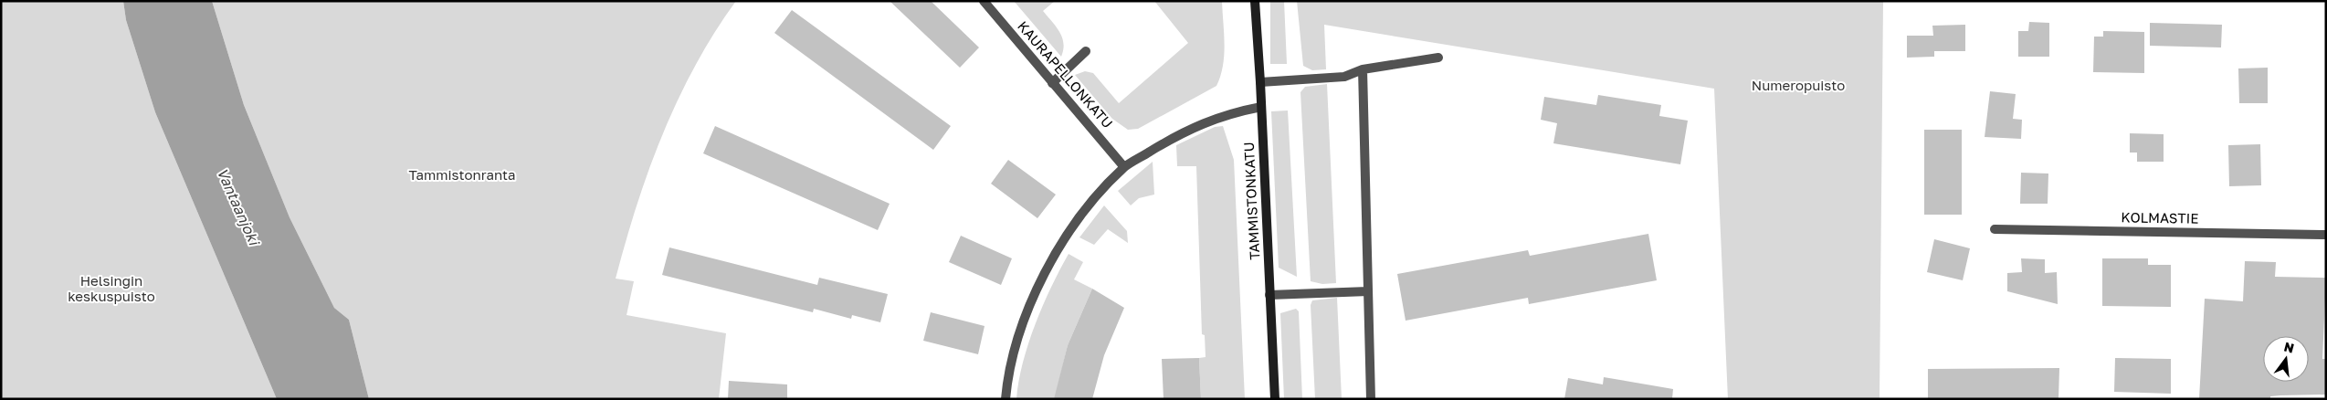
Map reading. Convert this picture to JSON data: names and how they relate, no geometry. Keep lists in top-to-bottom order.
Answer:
{
  "streets": {
    "street": ["KAURAPELLONKATU", "TAMMISTONKATU", "KOLMASTIE"]
  },
  "water": ["Vantaanjoki"],
  "parks": ["Numeropuisto", "Tammistonranta", "Helsingin keskuspuisto"],
  "north": "top"
}
